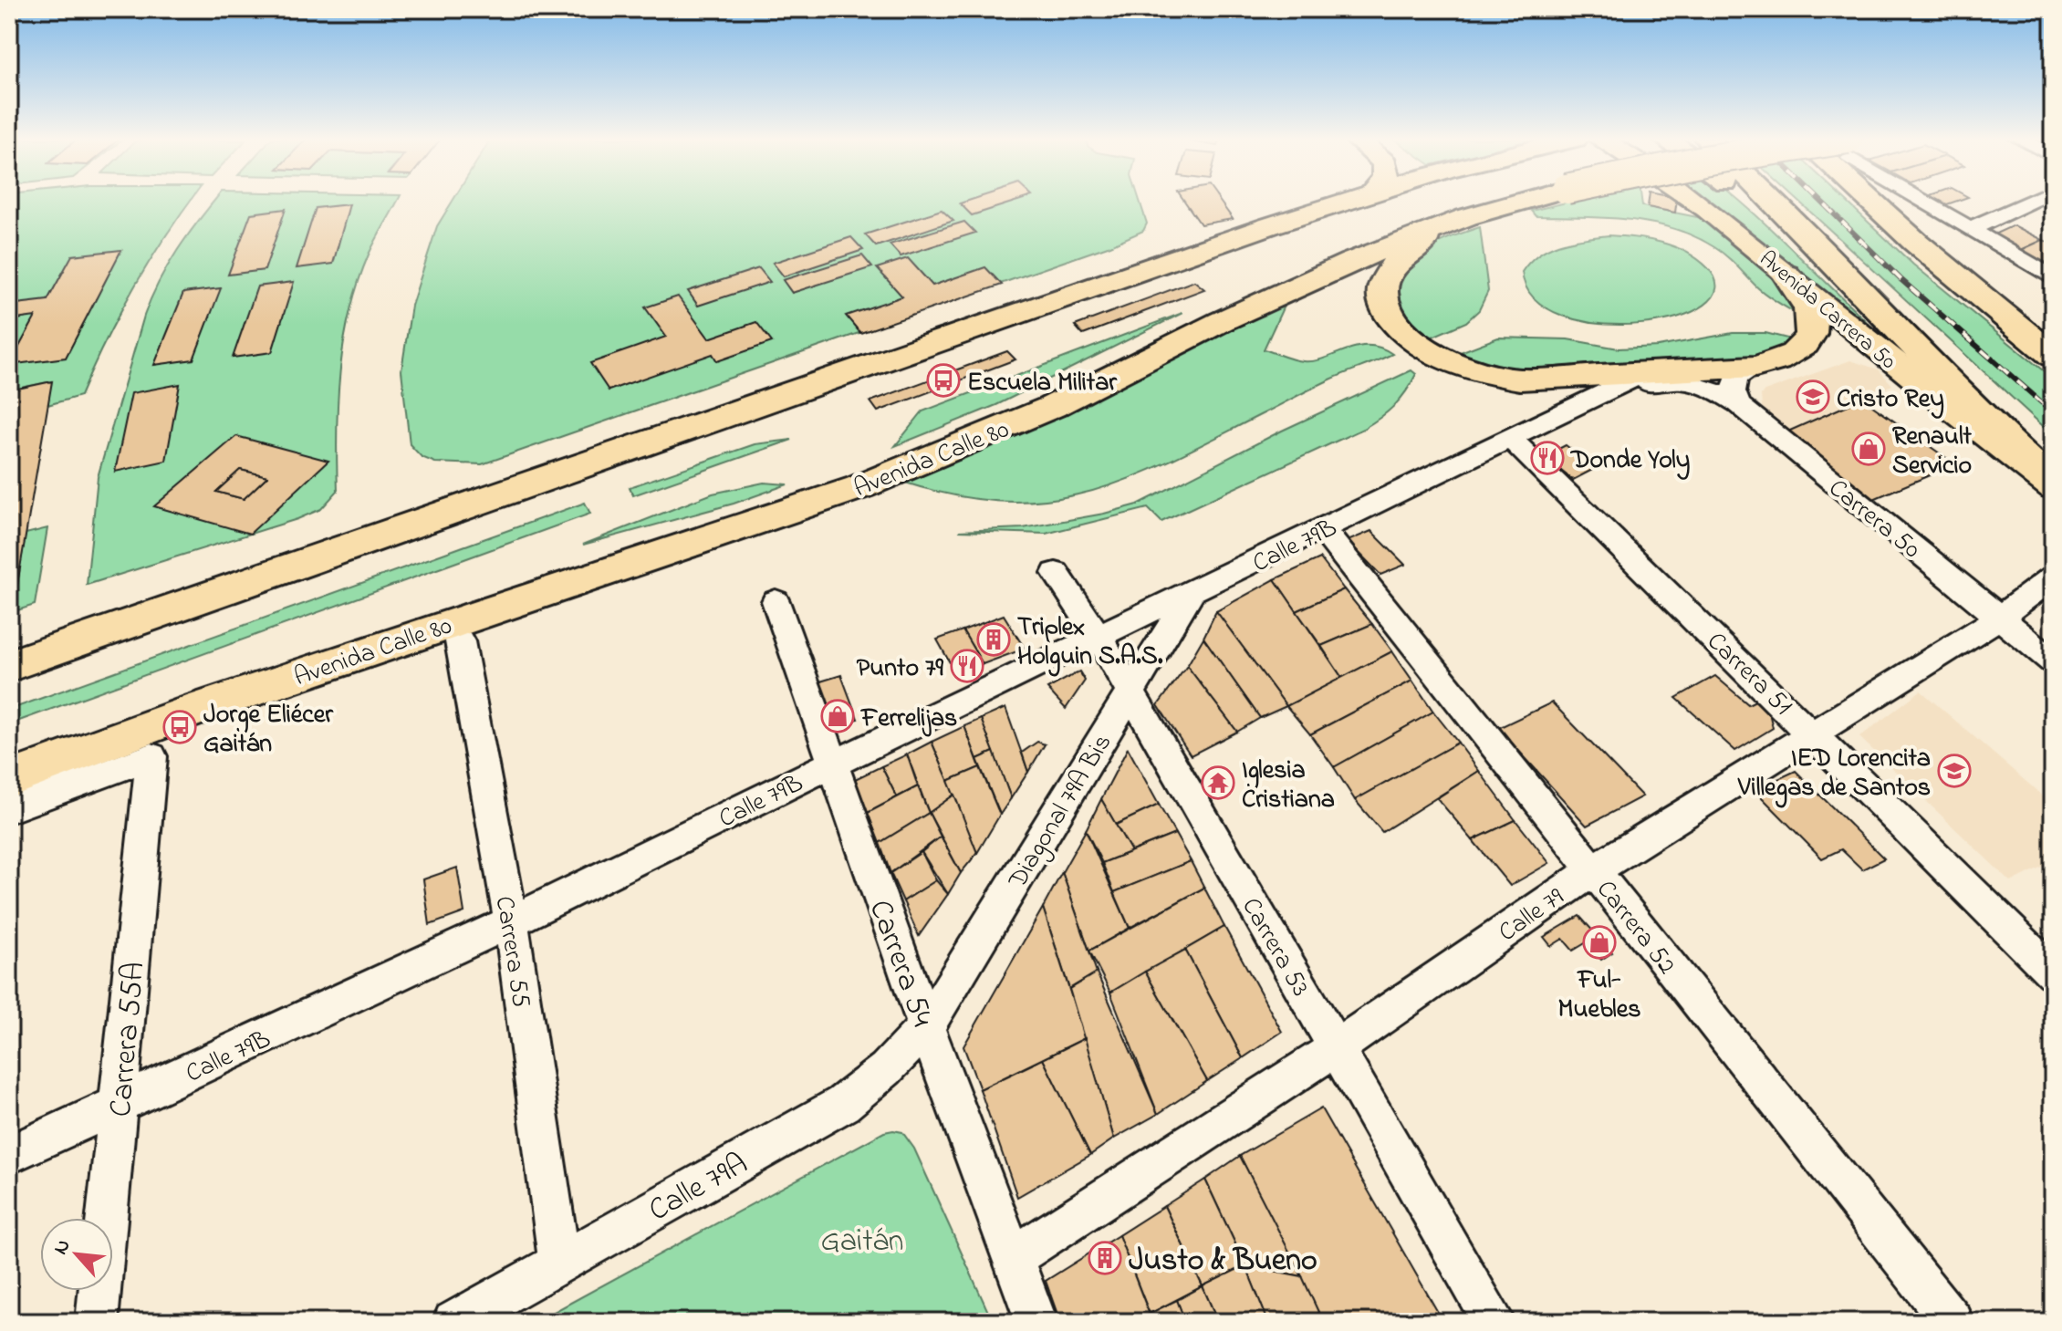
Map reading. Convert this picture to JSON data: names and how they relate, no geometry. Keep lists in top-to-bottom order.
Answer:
{
  "streets": {
    "highway": ["Avenida Calle 80"],
    "main road": ["Avenida Carrera 50"],
    "street": [
      "Carrera 50",
      "Calle 79B",
      "Carrera 51",
      "Diagonal 79A Bis",
      "Calle 79",
      "Carrera 52",
      "Carrera 53",
      "Carrera 55",
      "Carrera 54",
      "Carrera 55A",
      "Calle 79A"
    ]
  },
  "crossings": [
    ["Carrera 50", "Calle 79B"],
    ["Carrera 50", "Calle 79"],
    ["Calle 79B", "Carrera 51"],
    ["Calle 79B", "Diagonal 79A Bis"],
    ["Calle 79B", "Carrera 52"],
    ["Calle 79B", "Carrera 53"],
    ["Calle 79B", "Carrera 55"],
    ["Calle 79B", "Carrera 54"],
    ["Calle 79B", "Carrera 55A"],
    ["Carrera 51", "Calle 79"],
    ["Diagonal 79A Bis", "Carrera 53"],
    ["Diagonal 79A Bis", "Carrera 54"],
    ["Diagonal 79A Bis", "Calle 79A"],
    ["Calle 79", "Carrera 52"],
    ["Calle 79", "Carrera 53"],
    ["Calle 79", "Carrera 54"],
    ["Carrera 55", "Calle 79A"],
    ["Carrera 54", "Calle 79A"]
  ],
  "parks": ["Gaitán"],
  "places": {
    "bus stop": ["Escuela Militar", "Jorge Eliécer Gaitán"],
    "school or university": ["Cristo Rey", "IED Lorencita Villegas de Santos"],
    "shop": ["Renault Servicio", "Ferrelijas", "Ful- Muebles"],
    "restaurant": ["Donde Yoly", "Punto 79"],
    "building": ["Triplex Holguin S.A.S.", "Justo & Bueno"],
    "temple": ["Iglesia Cristiana"]
  },
  "north": "top left"
}
